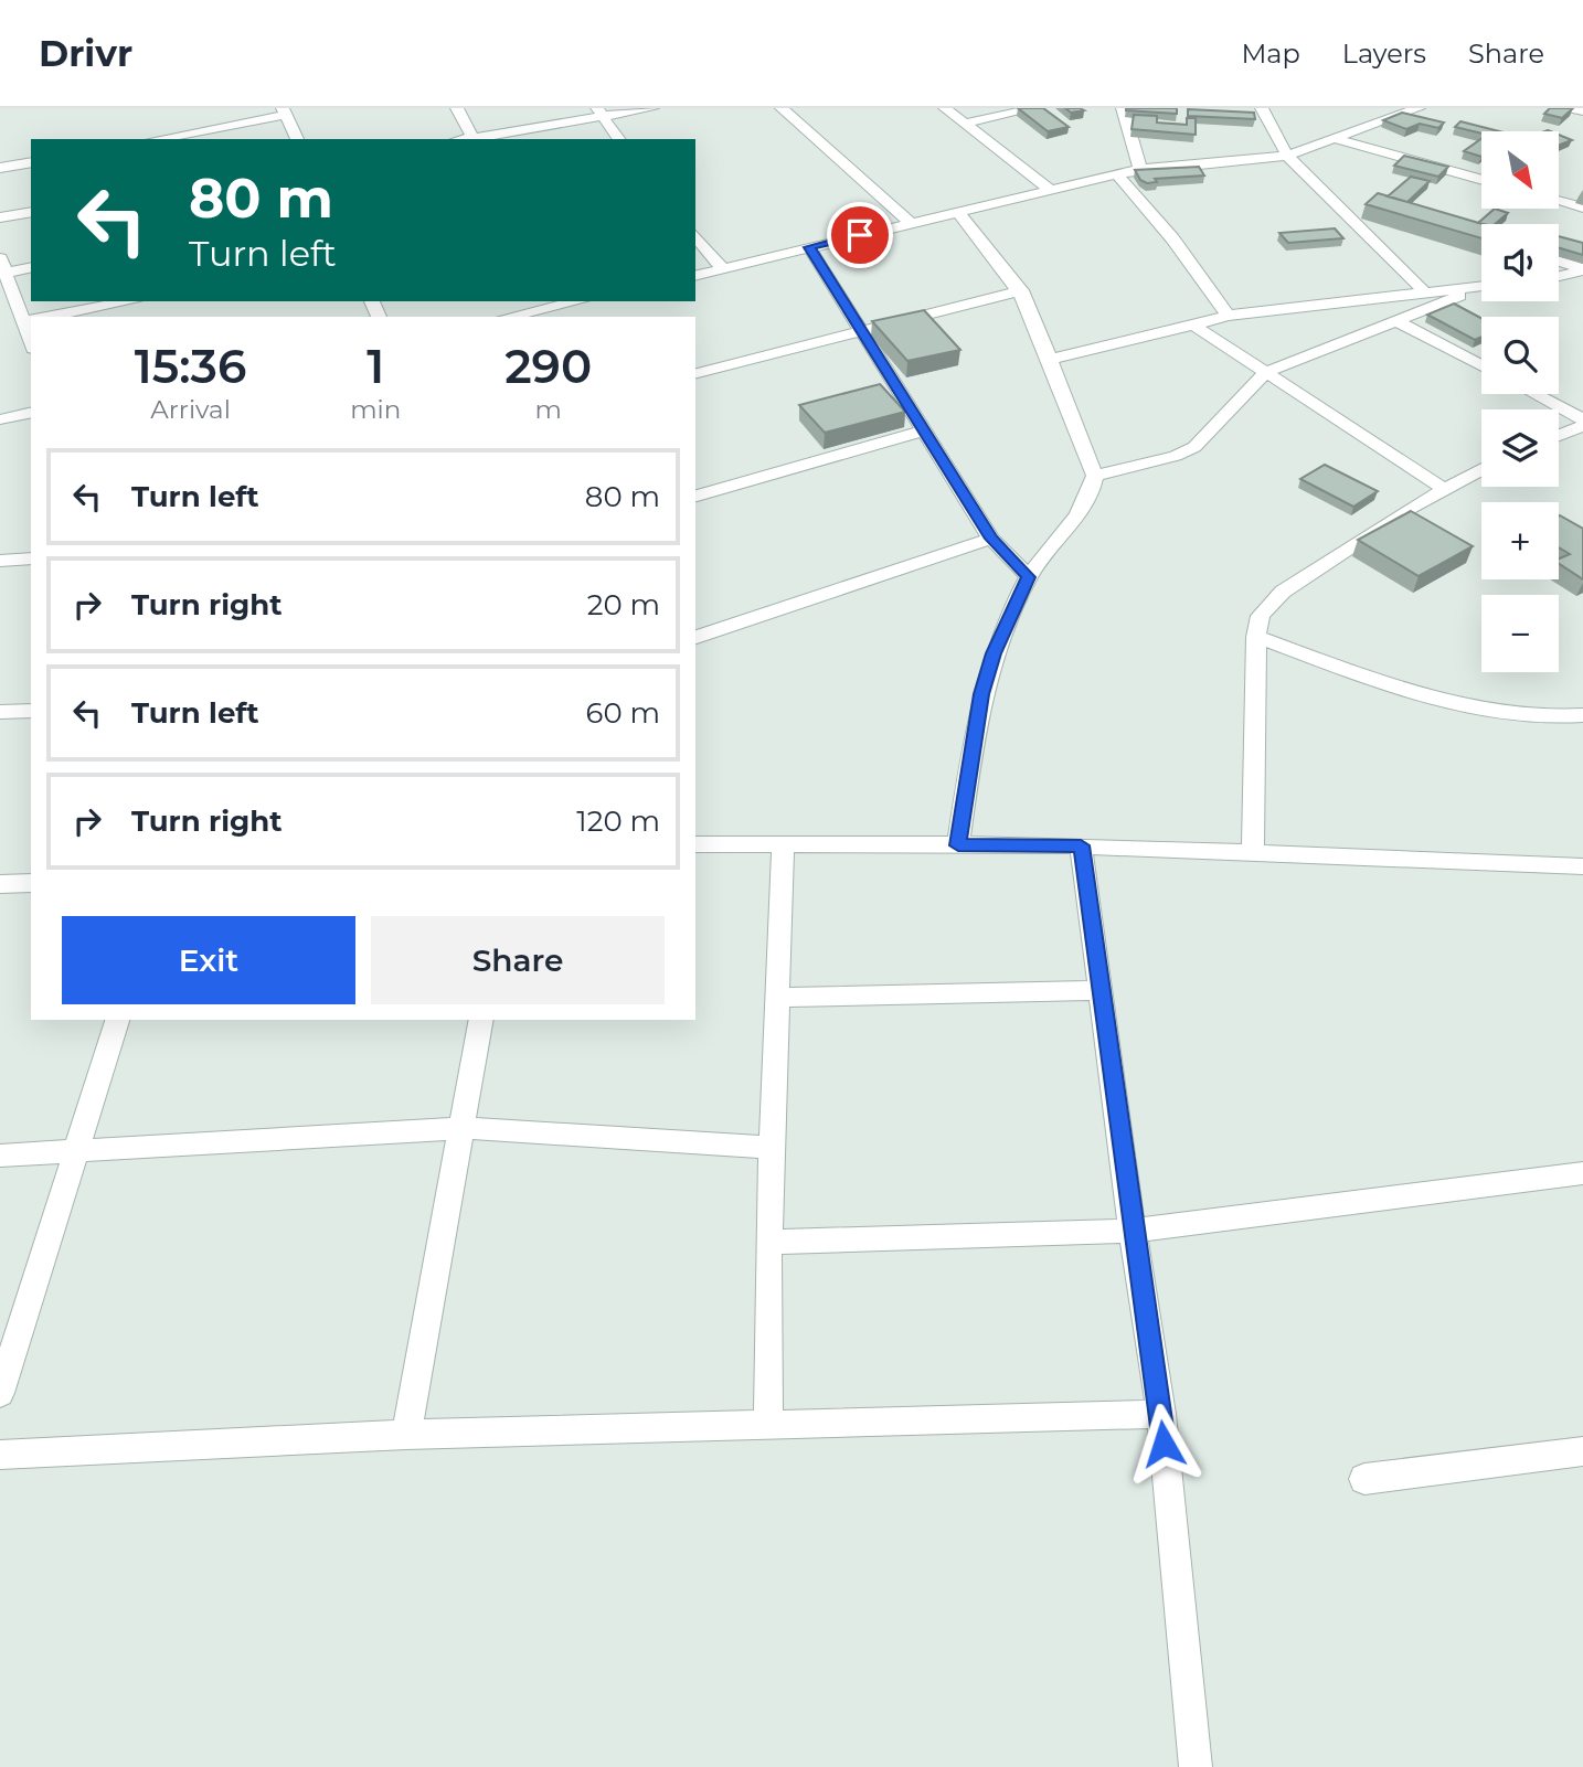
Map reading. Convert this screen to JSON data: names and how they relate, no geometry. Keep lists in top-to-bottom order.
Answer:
{
  "north": "bottom right",
  "page": {
    "header": "Drivr",
    "nav": ["Map", "Layers", "Share"],
    "map_buttons": ["+", "−"],
    "turn": ["80 m", "Turn left"],
    "eta": [
      "15:36",
      "Arrival",
      "1",
      "min",
      "290",
      "m"
    ],
    "list": [
      {
        "name": "Turn left",
        "value": "80 m"
      },
      {
        "name": "Turn right",
        "value": "20 m"
      },
      {
        "name": "Turn left",
        "value": "60 m"
      },
      {
        "name": "Turn right",
        "value": "120 m"
      }
    ],
    "buttons": ["Exit", "Share"]
  }
}
